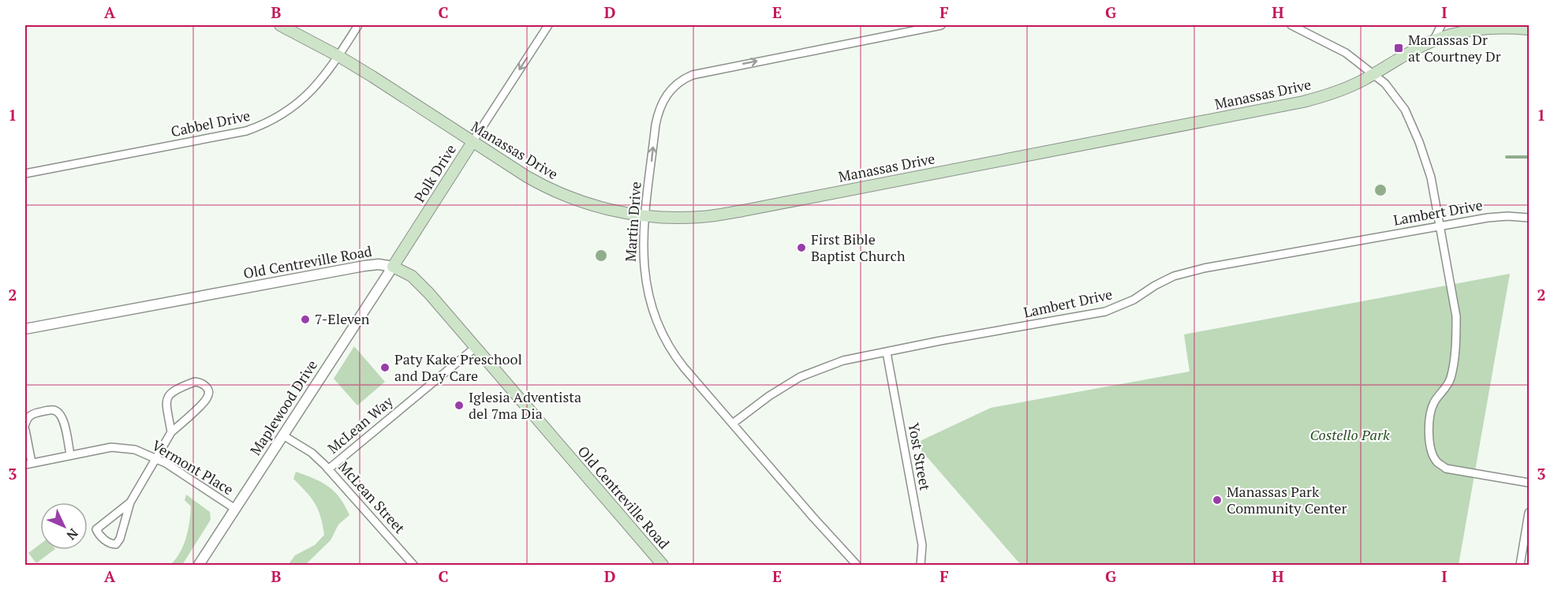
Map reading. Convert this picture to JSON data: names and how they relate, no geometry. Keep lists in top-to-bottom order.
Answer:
{
  "streets": {
    "main road": ["Manassas Drive", "Polk Drive", "Old Centreville Road"],
    "street": [
      "Cabbel Drive",
      "Lambert Drive",
      "Martin Drive",
      "Maplewood Drive",
      "McLean Way",
      "Yost Street",
      "Vermont Place",
      "McLean Street"
    ]
  },
  "crossings": [
    ["Manassas Drive", "Cabbel Drive"],
    ["Manassas Drive", "Polk Drive"],
    ["Manassas Drive", "Martin Drive"],
    ["Polk Drive", "Old Centreville Road"],
    ["Polk Drive", "Maplewood Drive"],
    ["Lambert Drive", "Martin Drive"],
    ["Lambert Drive", "Yost Street"],
    ["Old Centreville Road", "Maplewood Drive"],
    ["Old Centreville Road", "McLean Way"],
    ["Maplewood Drive", "Vermont Place"],
    ["Maplewood Drive", "McLean Street"],
    ["McLean Way", "McLean Street"]
  ],
  "one_way": ["Polk Drive", "Martin Drive"],
  "parks": ["Costello Park"],
  "places": {
    "transit": ["Manassas Dr at Courtney Dr"],
    "other": [
      "First Bible Baptist Church",
      "7-Eleven",
      "Paty Kake Preschool and Day Care",
      "Iglesia Adventista del 7ma Dia",
      "Manassas Park Community Center"
    ]
  },
  "north": "bottom right",
  "grid": {
    "columns": [
      "A",
      "B",
      "C",
      "D",
      "E",
      "F",
      "G",
      "H",
      "I"
    ],
    "rows": ["1", "2", "3"]
  }
}
